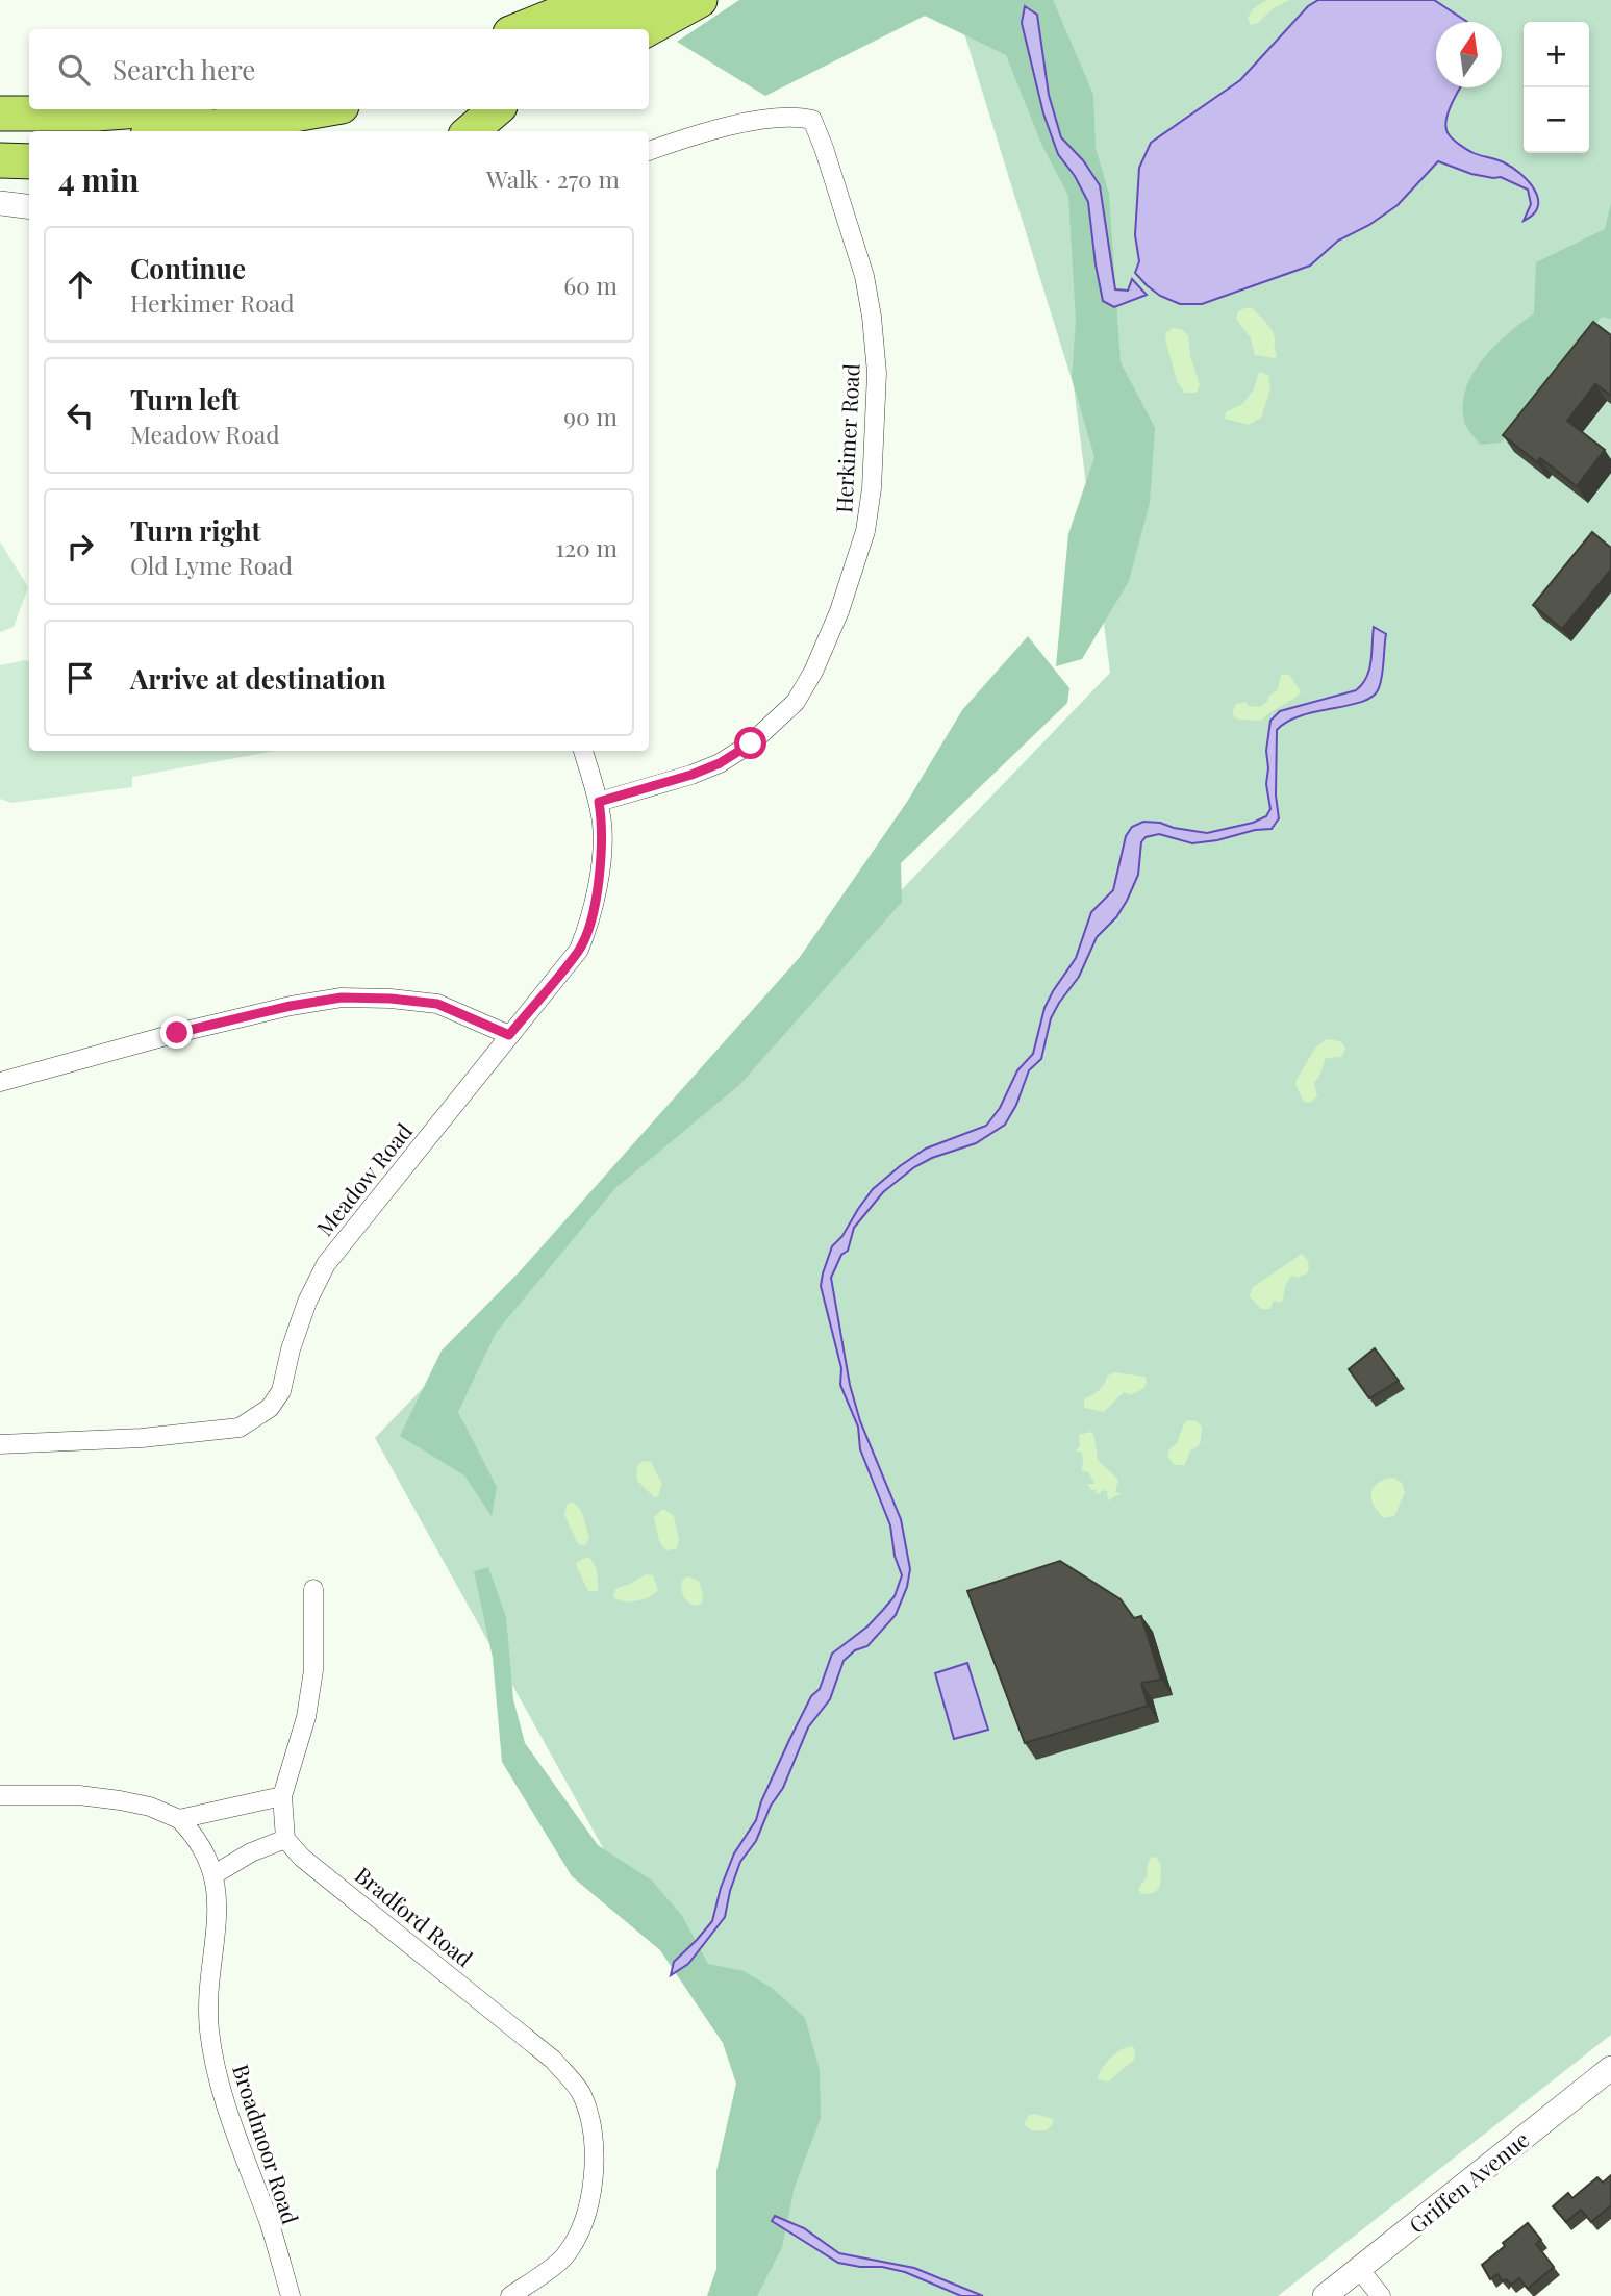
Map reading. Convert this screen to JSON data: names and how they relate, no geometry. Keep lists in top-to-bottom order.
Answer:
{
  "streets": {
    "street": [
      "Herkimer Road",
      "Meadow Road",
      "Bradford Road",
      "Broadmoor Road",
      "Griffen Avenue"
    ]
  },
  "crossings": [
    ["Herkimer Road", "Meadow Road"]
  ],
  "north": "top",
  "page": {
    "map_buttons": ["+", "−"],
    "search": "Search here",
    "heading": ["4 min", "Walk · 270 m"],
    "list": [
      ["Continue", "Herkimer Road", "60 m"],
      ["Turn left", "Meadow Road", "90 m"],
      ["Turn right", "Old Lyme Road", "120 m"],
      "Arrive at destination"
    ]
  }
}
